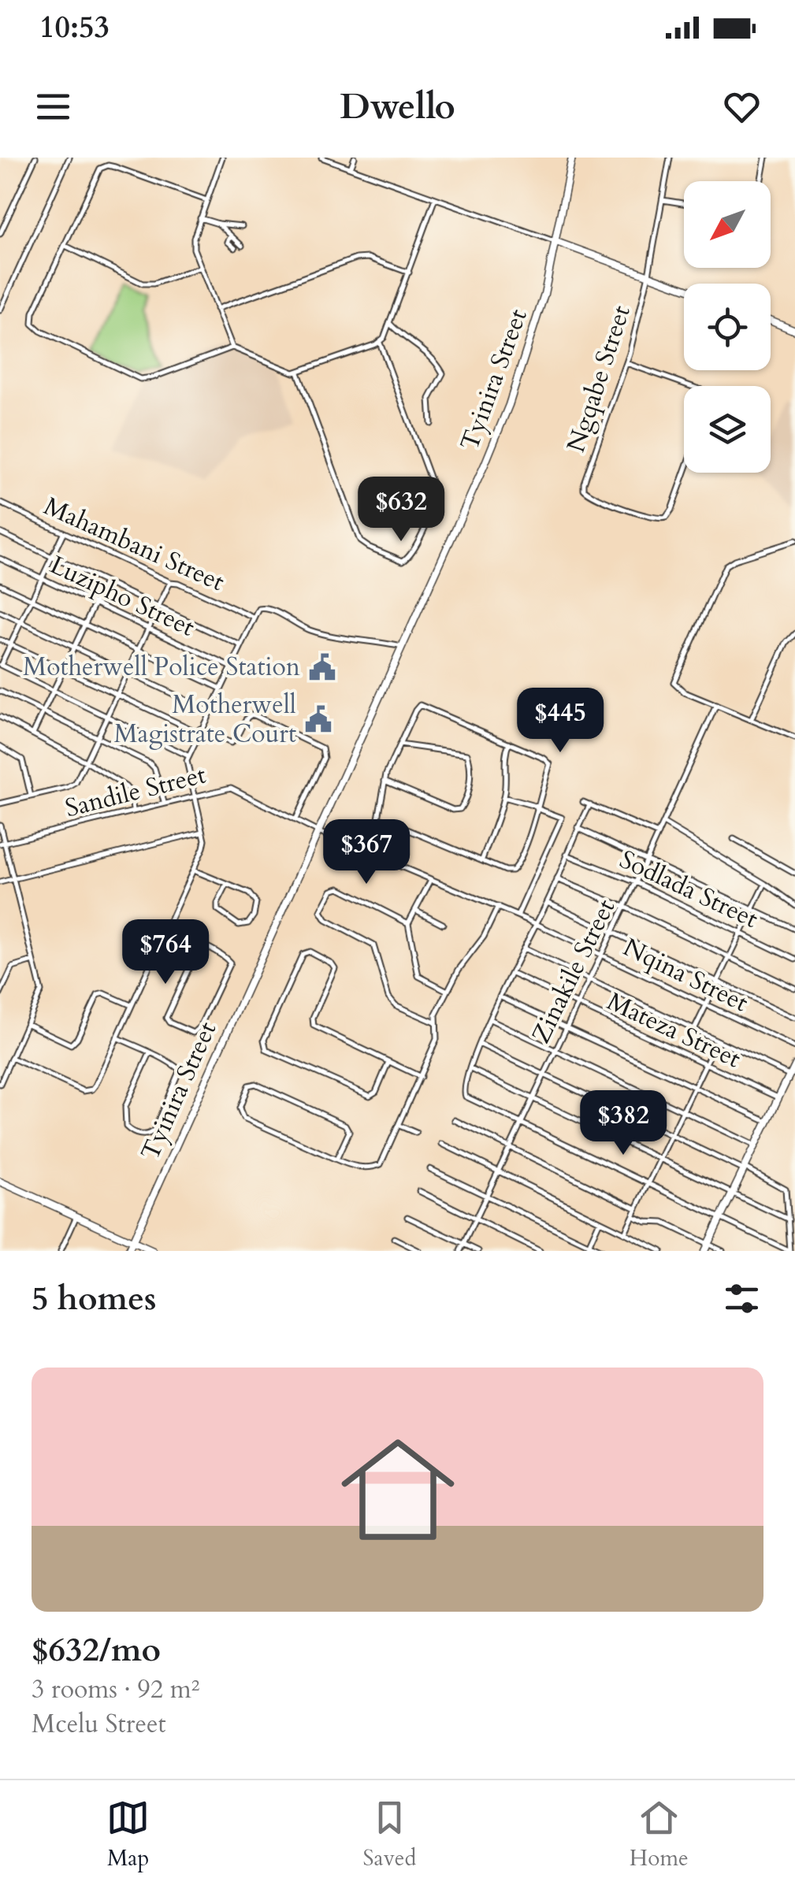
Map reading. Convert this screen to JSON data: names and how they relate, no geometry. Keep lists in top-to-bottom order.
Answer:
{
  "streets": {
    "street": [
      "Ngqabe Street",
      "Tyinira Street",
      "Mahambani Street",
      "Luzipho Street",
      "Sandile Street",
      "Sodlada Street",
      "Zinakile Street",
      "Nqina Street",
      "Mateza Street"
    ]
  },
  "crossings": [
    ["Tyinira Street", "Sandile Street"],
    ["Sandile Street", "Nqina Street"],
    ["Sodlada Street", "Zinakile Street"],
    ["Zinakile Street", "Nqina Street"],
    ["Zinakile Street", "Mateza Street"]
  ],
  "places": {
    "public building": ["Motherwell Police Station", "Motherwell Magistrate Court"]
  },
  "north": "bottom left",
  "page": {
    "status": "10:53",
    "header": "Dwello",
    "price": [
      "$632",
      "$445",
      "$367",
      "$764",
      "$382"
    ],
    "heading": "5 homes",
    "list": [
      {
        "name": "$632/mo",
        "note": "3 rooms · 92 m² · Mcelu Street"
      }
    ],
    "tabs": ["Map", "Saved", "Home"]
  }
}
